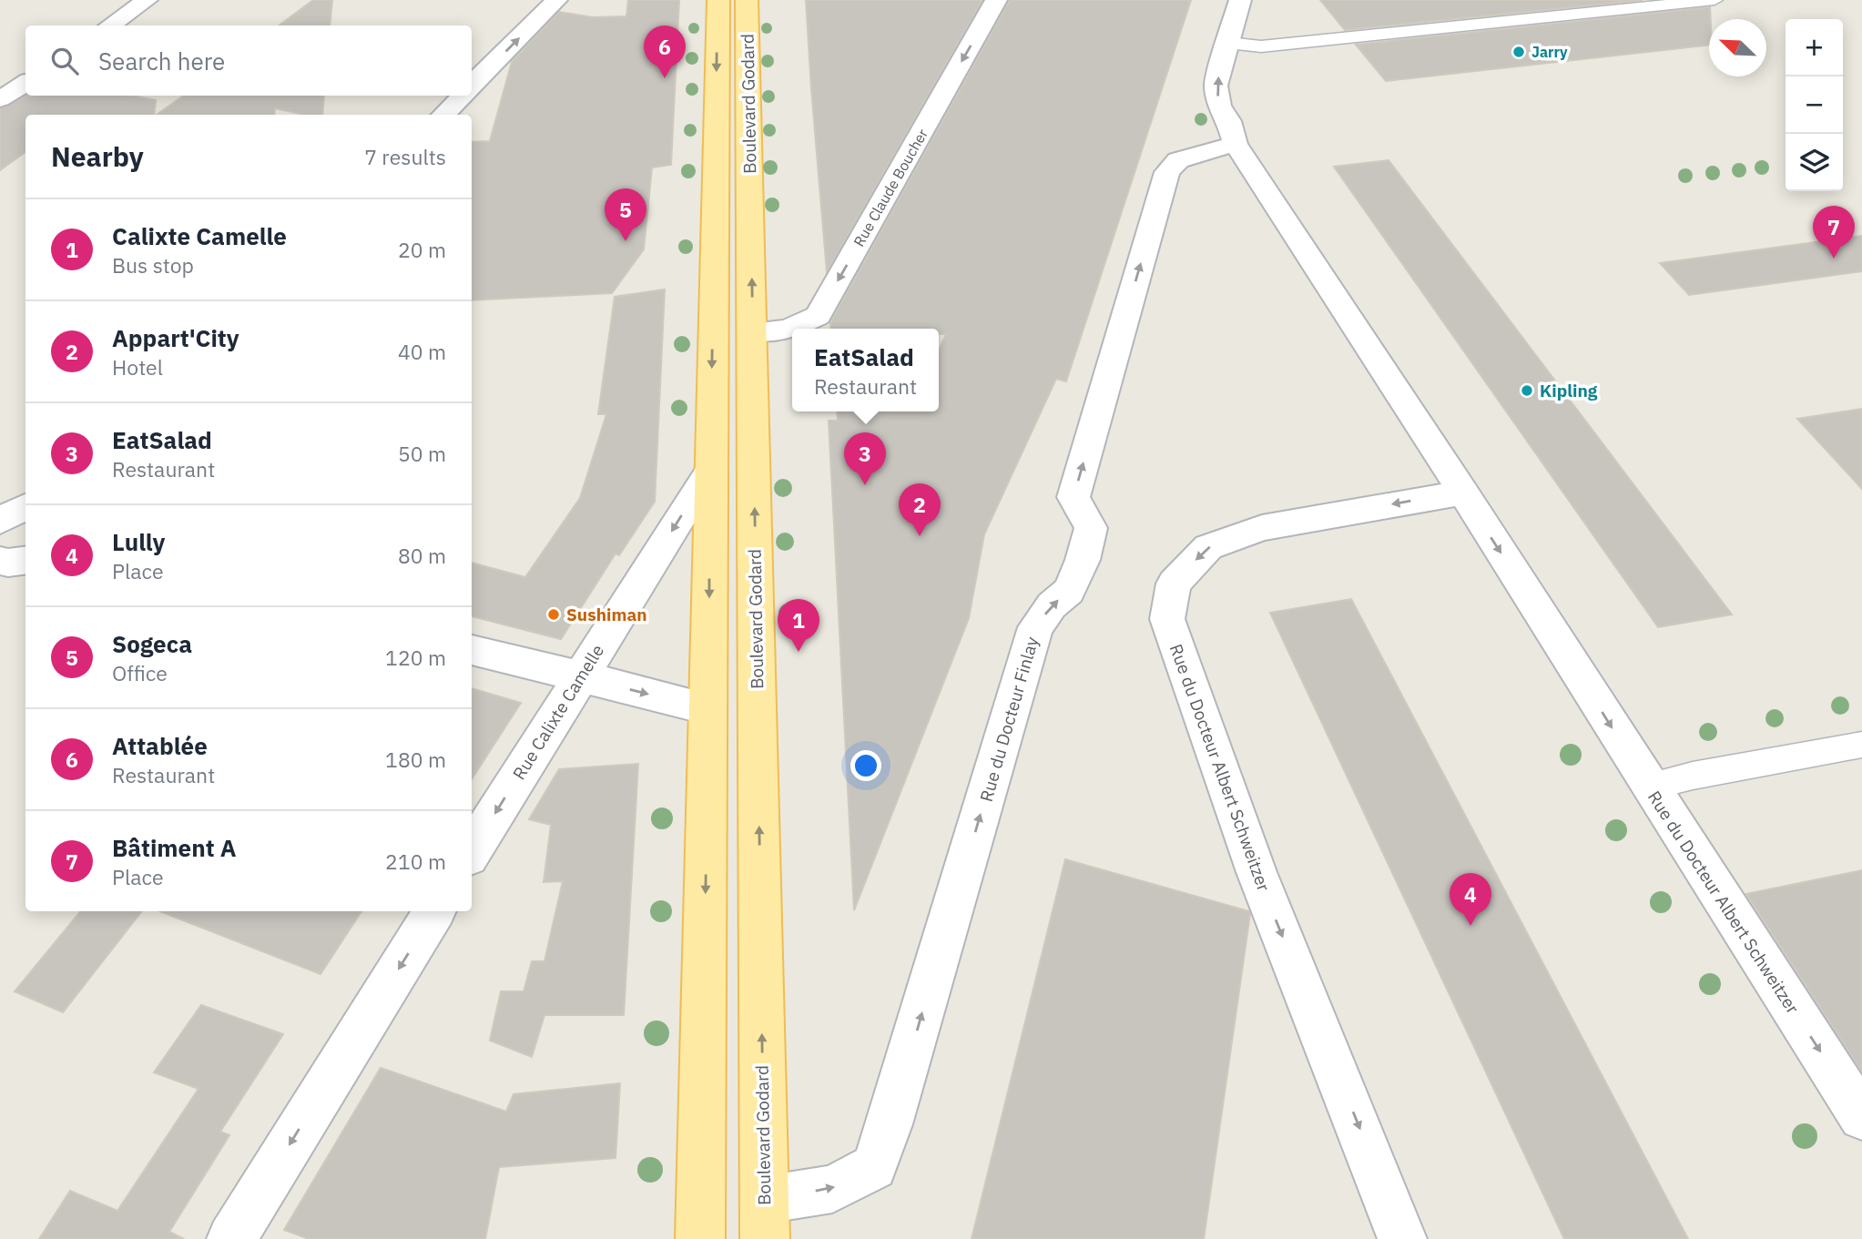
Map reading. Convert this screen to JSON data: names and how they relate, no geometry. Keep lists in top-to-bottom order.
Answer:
{
  "streets": {
    "main road": ["Boulevard Godard"],
    "street": [
      "Rue Claude Boucher",
      "Rue Calixte Camelle",
      "Rue du Docteur Finlay",
      "Rue du Docteur Albert Schweitzer"
    ]
  },
  "crossings": [
    ["Boulevard Godard", "Rue Claude Boucher"],
    ["Boulevard Godard", "Rue Calixte Camelle"],
    ["Boulevard Godard", "Rue du Docteur Finlay"],
    ["Rue du Docteur Finlay", "Rue du Docteur Albert Schweitzer"]
  ],
  "one_way": [
    "Rue Claude Boucher",
    "Rue Calixte Camelle",
    "Rue du Docteur Finlay",
    "Rue du Docteur Albert Schweitzer"
  ],
  "places": ["Jarry", "Kipling", "Sushiman"],
  "north": "top left",
  "page": {
    "map_buttons": ["+", "−"],
    "pins": [
      "6",
      "5",
      "7",
      "3",
      "2",
      "1",
      "4"
    ],
    "search": "Search here",
    "heading": ["Nearby", "7 results"],
    "list": [
      {
        "mark": "1",
        "name": "Calixte Camelle",
        "note": "Bus stop",
        "value": "20 m"
      },
      {
        "mark": "2",
        "name": "Appart'City",
        "note": "Hotel",
        "value": "40 m"
      },
      {
        "mark": "3",
        "name": "EatSalad",
        "note": "Restaurant",
        "value": "50 m"
      },
      {
        "mark": "4",
        "name": "Lully",
        "note": "Place",
        "value": "80 m"
      },
      {
        "mark": "5",
        "name": "Sogeca",
        "note": "Office",
        "value": "120 m"
      },
      {
        "mark": "6",
        "name": "Attablée",
        "note": "Restaurant",
        "value": "180 m"
      },
      {
        "mark": "7",
        "name": "Bâtiment A",
        "note": "Place",
        "value": "210 m"
      }
    ],
    "popup": ["EatSalad", "Restaurant"]
  }
}
